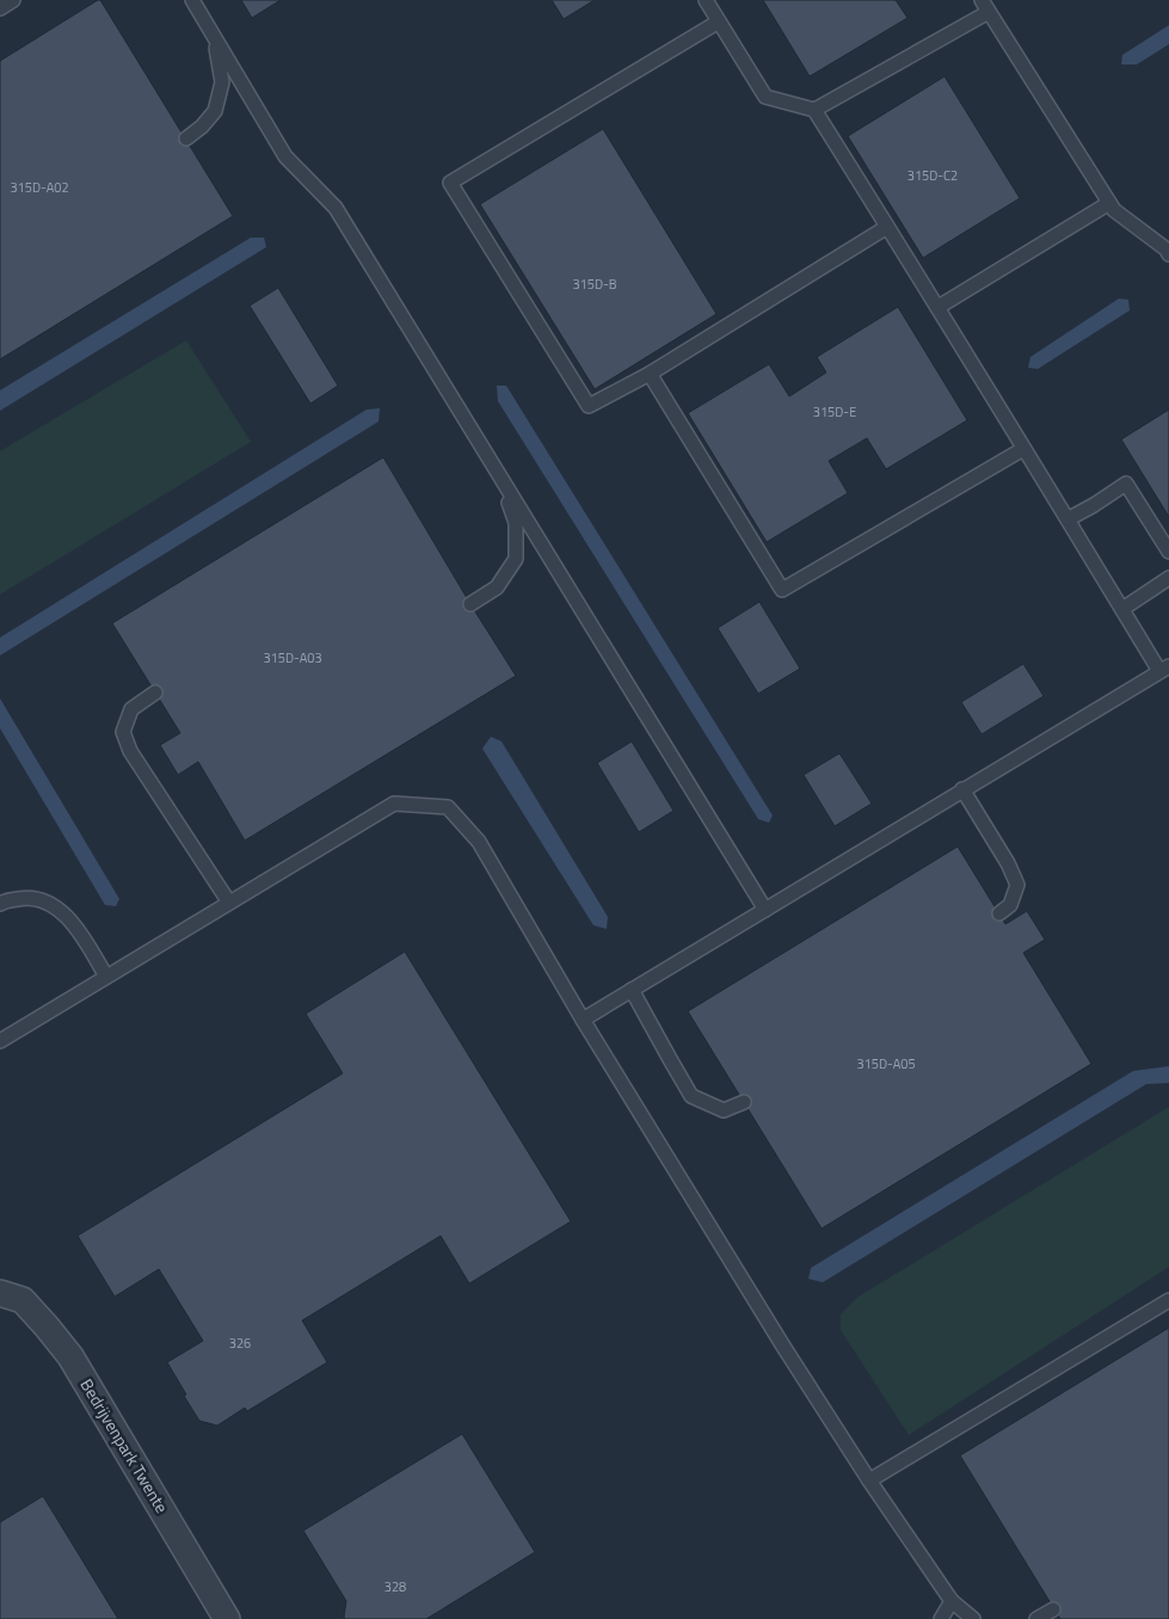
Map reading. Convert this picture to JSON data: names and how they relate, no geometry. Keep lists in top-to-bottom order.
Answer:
{
  "streets": {
    "street": ["Bedrijvenpark Twente"]
  },
  "house_numbers": [
    "315D-C2",
    "315D-A02",
    "315D-B",
    "315D-E",
    "315D-A03",
    "315D-A05",
    "326",
    "328"
  ]
}
